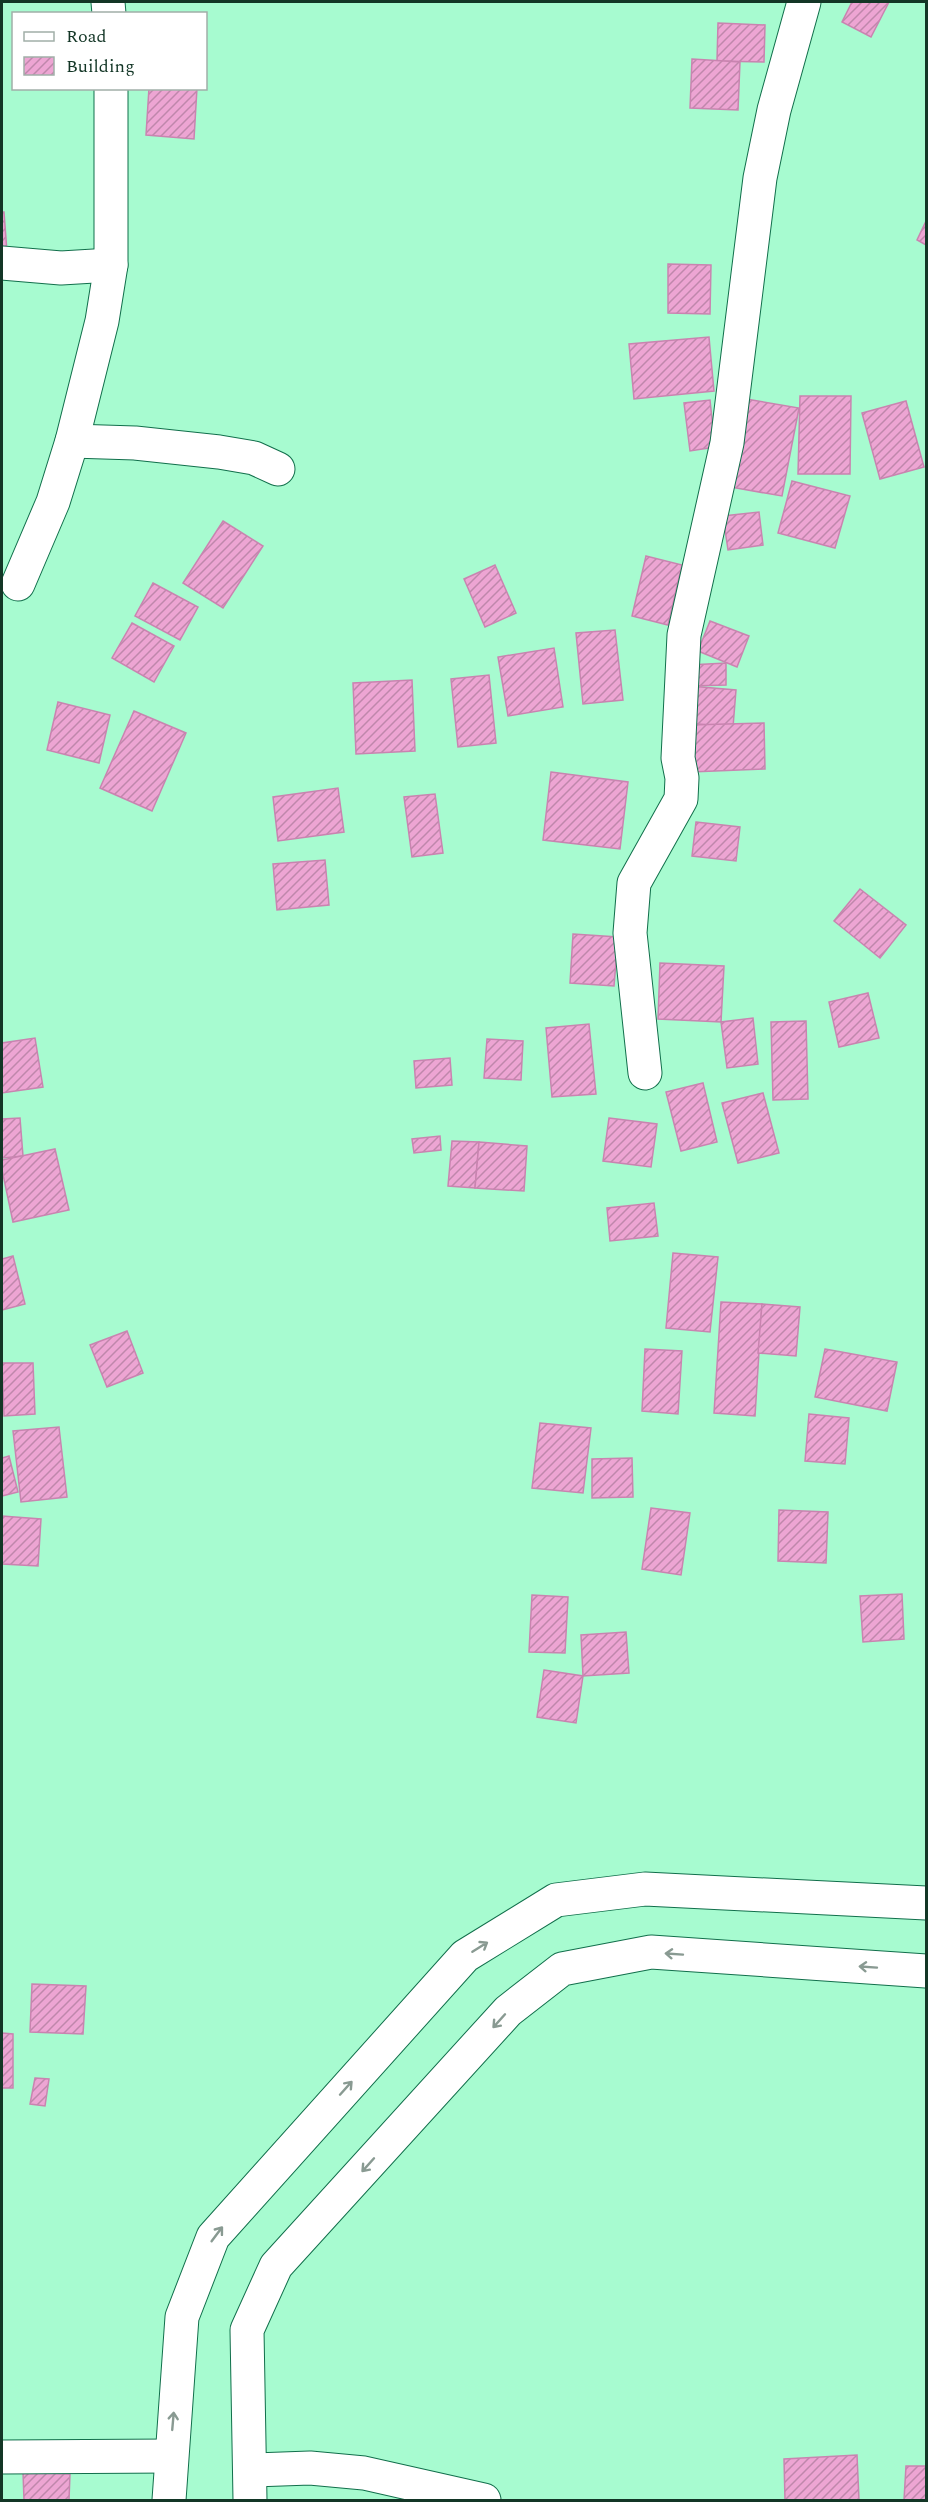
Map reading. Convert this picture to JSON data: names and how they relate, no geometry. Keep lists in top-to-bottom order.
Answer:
{
  "legend": ["Road", "Building"]
}
